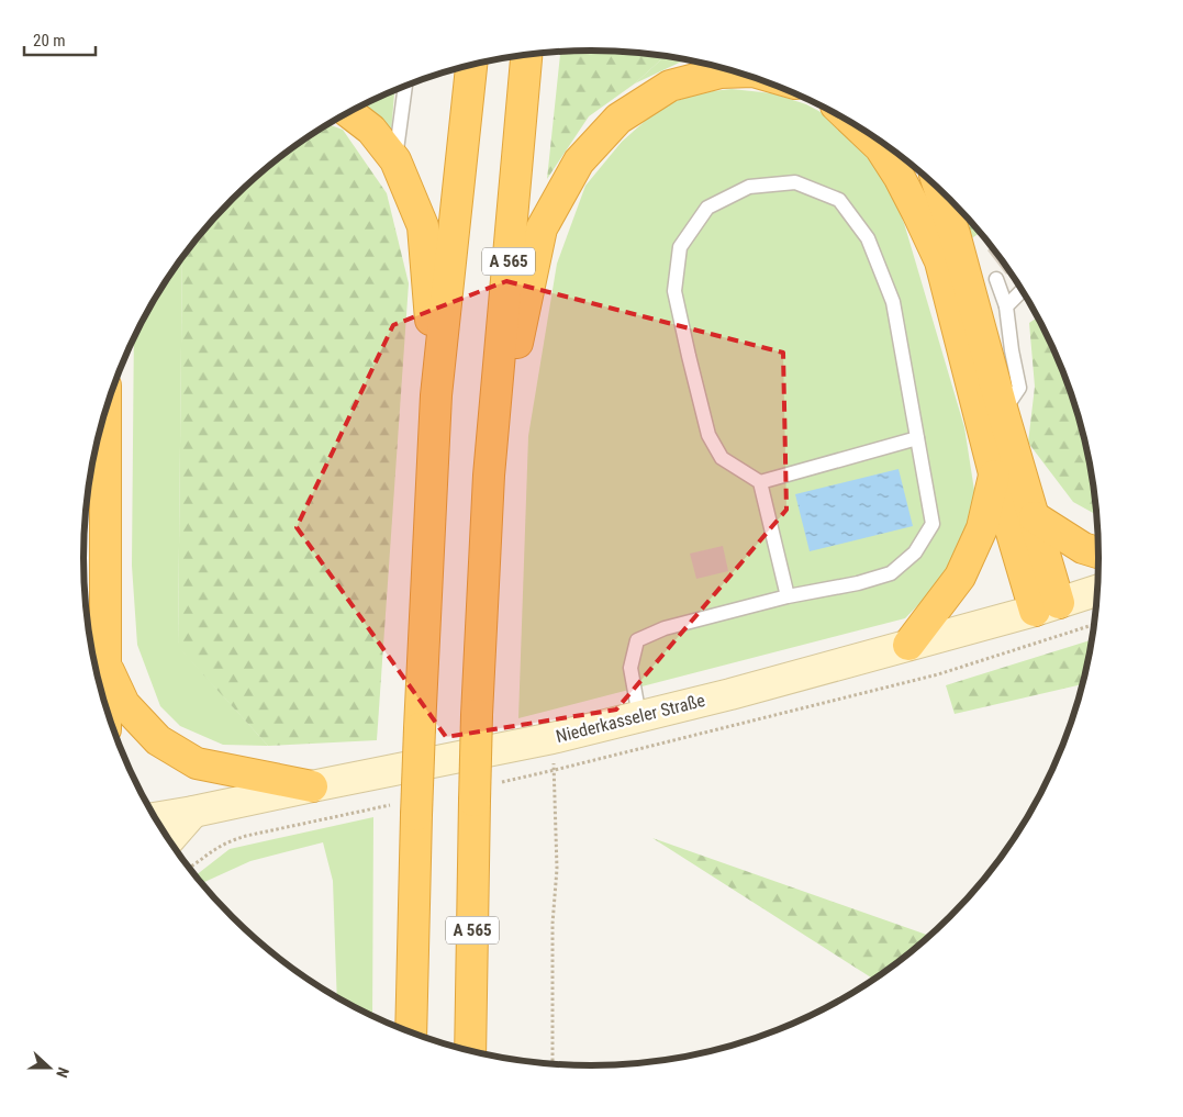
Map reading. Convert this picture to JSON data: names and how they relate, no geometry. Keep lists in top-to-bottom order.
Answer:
{
  "streets": {
    "highway": ["A 565"],
    "main road": ["Niederkasseler Straße"]
  },
  "scale_bar": "20 m",
  "north": "right"
}
